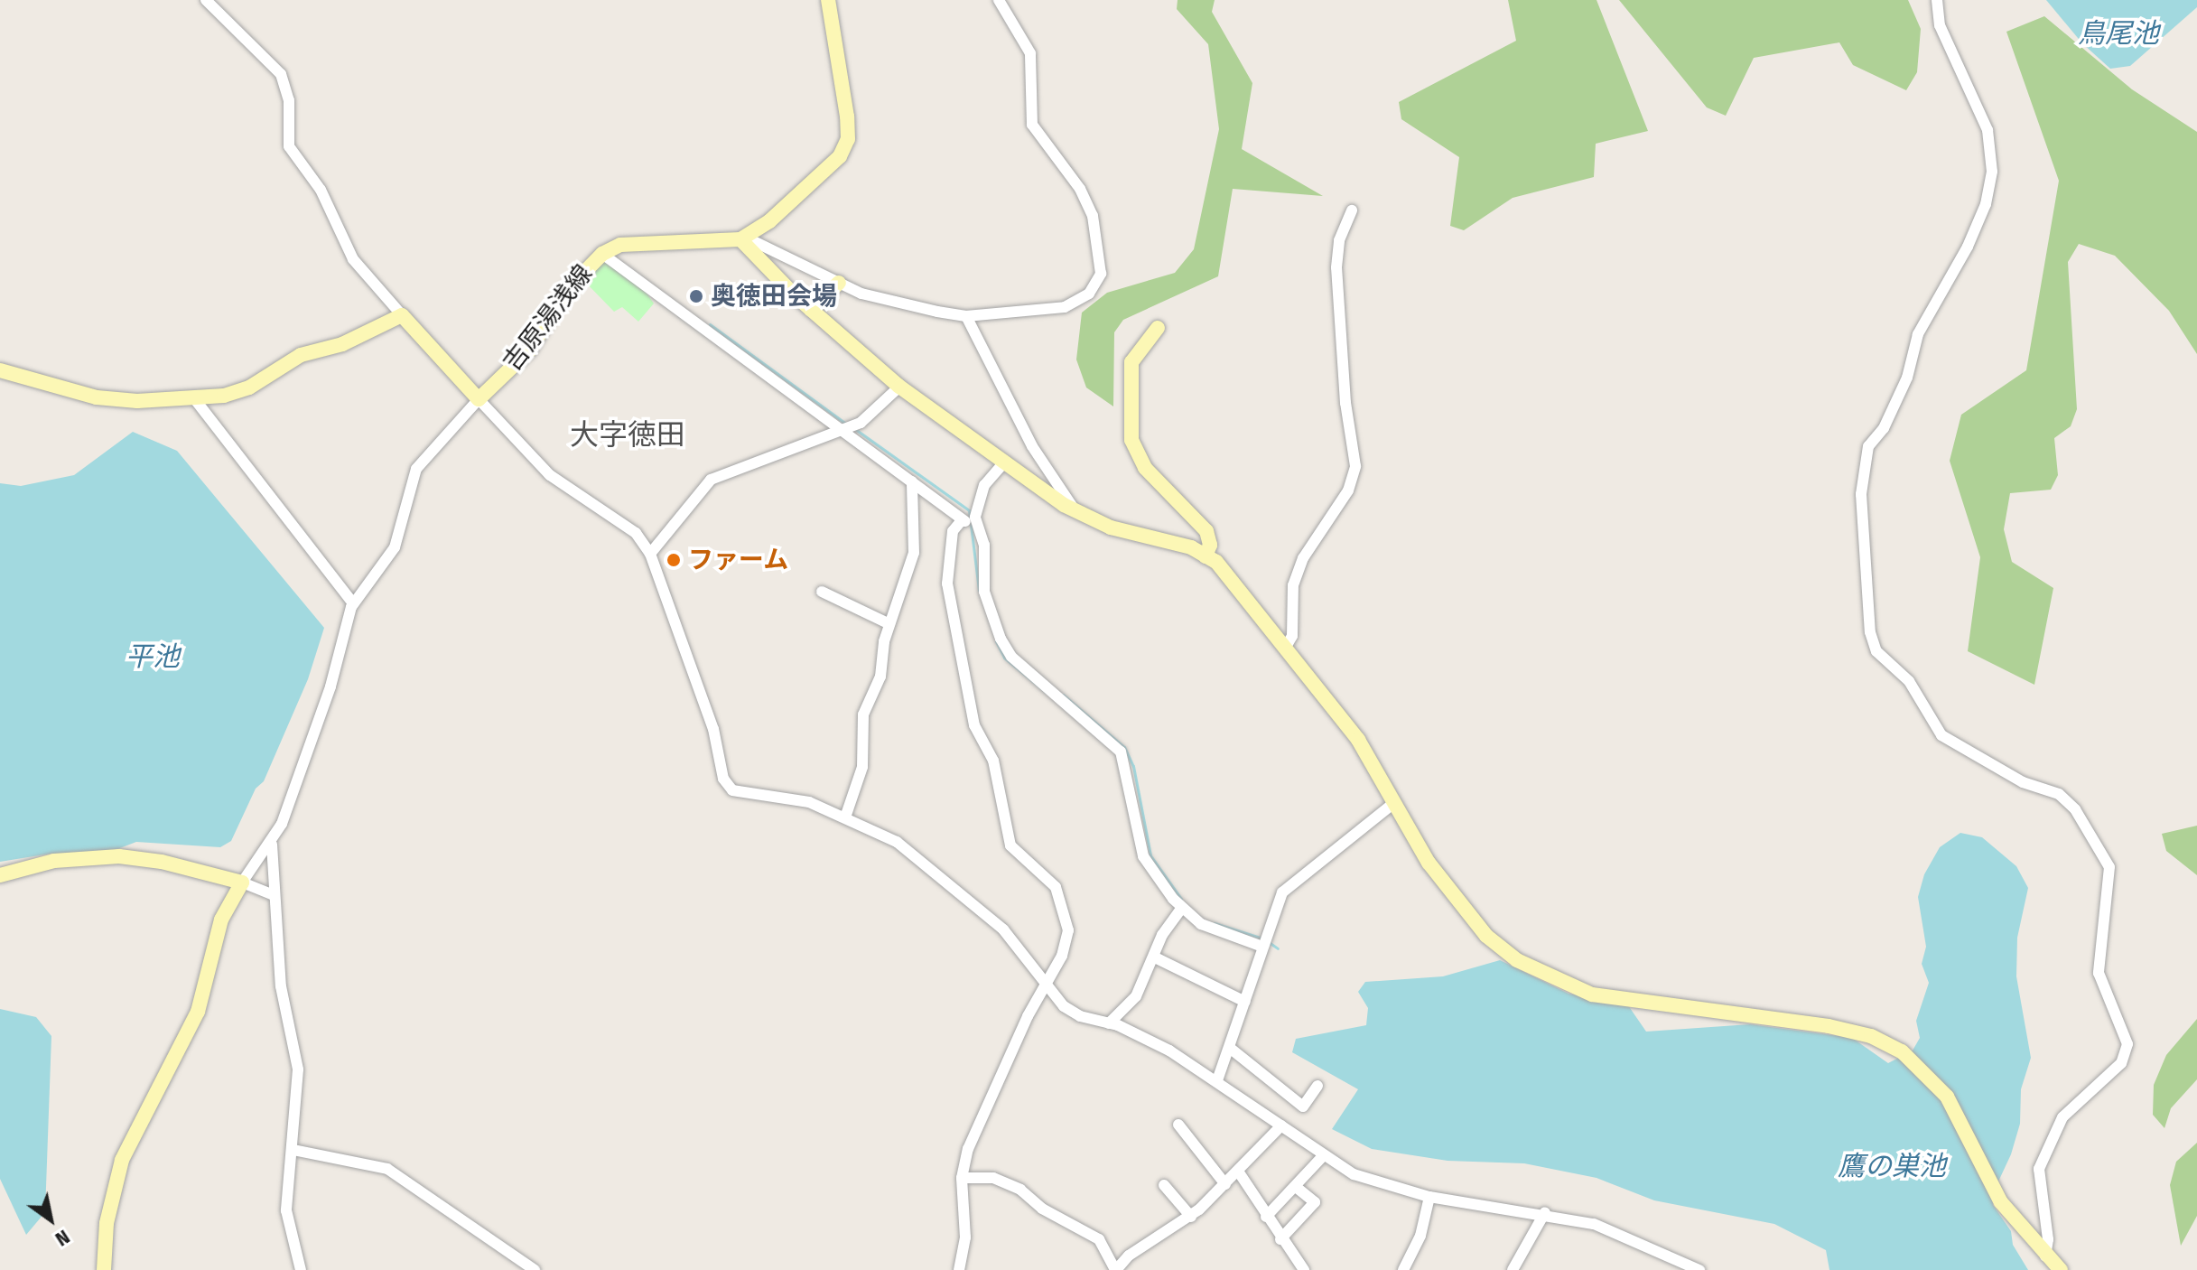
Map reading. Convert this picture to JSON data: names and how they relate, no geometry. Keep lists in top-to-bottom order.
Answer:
{
  "streets": {
    "street": ["吉原湯浅線"]
  },
  "districts": ["大字徳田"],
  "water": ["鳥尾池", "平池", "鷹の巣池"],
  "places": ["奥徳田会場", "ファーム"],
  "north": "bottom right"
}
